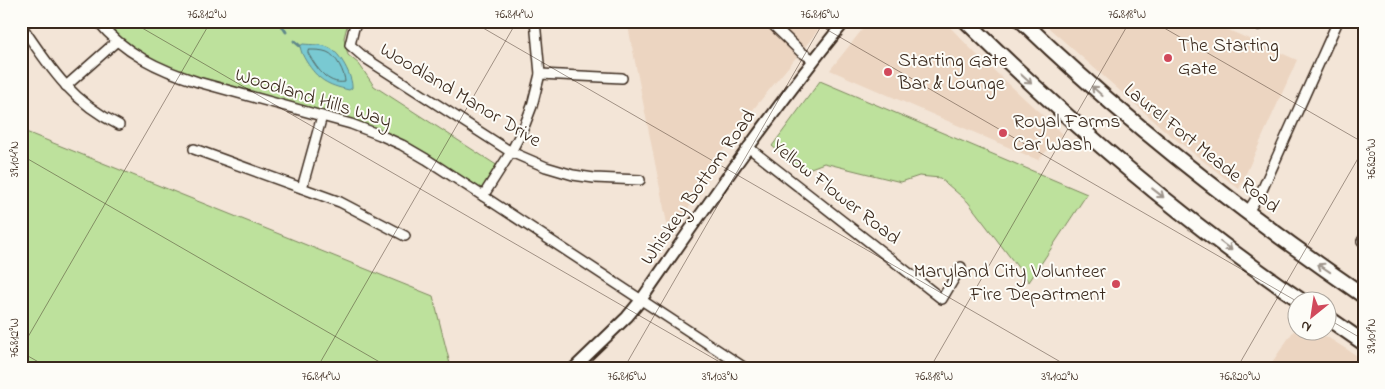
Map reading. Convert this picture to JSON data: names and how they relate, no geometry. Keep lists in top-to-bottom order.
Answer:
{
  "streets": {
    "main road": ["Laurel Fort Meade Road"],
    "street": [
      "Woodland Manor Drive",
      "Woodland Hills Way",
      "Whiskey Bottom Road",
      "Yellow Flower Road"
    ]
  },
  "crossings": [
    ["Woodland Hills Way", "Whiskey Bottom Road"],
    ["Whiskey Bottom Road", "Yellow Flower Road"]
  ],
  "places": [
    "The Starting Gate",
    "Starting Gate Bar & Lounge",
    "Royal Farms Car Wash",
    "Maryland City Volunteer Fire Department"
  ],
  "north": "bottom left",
  "coordinates": [
    "76.812°W",
    "76.814°W",
    "76.816°W",
    "76.818°W",
    "76.820°W",
    "39.104°N",
    "39.101°N",
    "39.103°N",
    "39.102°N"
  ]
}
